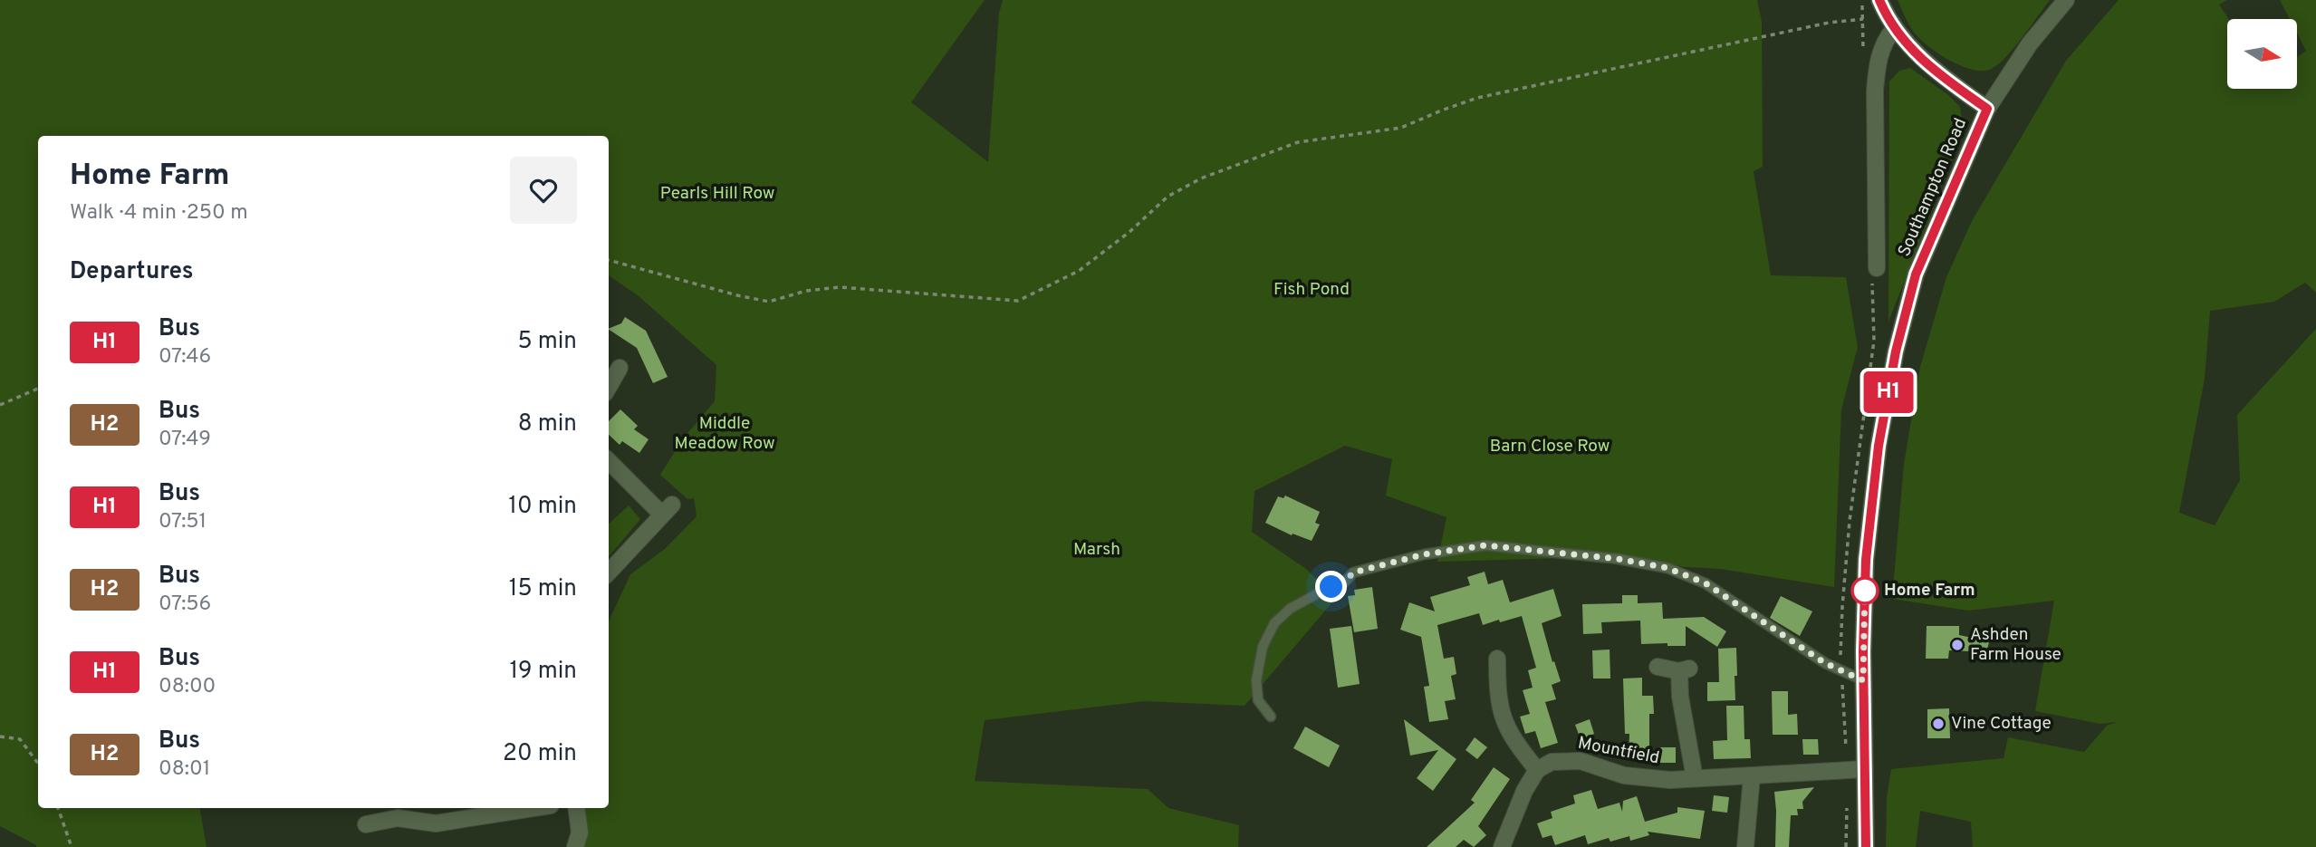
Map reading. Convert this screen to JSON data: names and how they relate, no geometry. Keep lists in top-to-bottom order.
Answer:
{
  "streets": {
    "street": ["Southampton Road", "Mountfield"]
  },
  "crossings": [
    ["Southampton Road", "Mountfield"]
  ],
  "parks": [
    "Pearls Hill Row",
    "Fish Pond",
    "Middle Meadow Row",
    "Barn Close Row",
    "Marsh"
  ],
  "places": ["Home Farm", "Ashden Farm House", "Vine Cottage"],
  "lines": ["bus line H1"],
  "north": "right",
  "page": {
    "on_map": "H1",
    "heading": [
      ["Home Farm", "Walk · 4 min · 250 m"],
      "Departures"
    ],
    "list": [
      {
        "mark": "H1",
        "name": "Bus",
        "note": "07:46",
        "value": "5 min"
      },
      {
        "mark": "H2",
        "name": "Bus",
        "note": "07:49",
        "value": "8 min"
      },
      {
        "mark": "H1",
        "name": "Bus",
        "note": "07:51",
        "value": "10 min"
      },
      {
        "mark": "H2",
        "name": "Bus",
        "note": "07:56",
        "value": "15 min"
      },
      {
        "mark": "H1",
        "name": "Bus",
        "note": "08:00",
        "value": "19 min"
      },
      {
        "mark": "H2",
        "name": "Bus",
        "note": "08:01",
        "value": "20 min"
      }
    ]
  }
}
